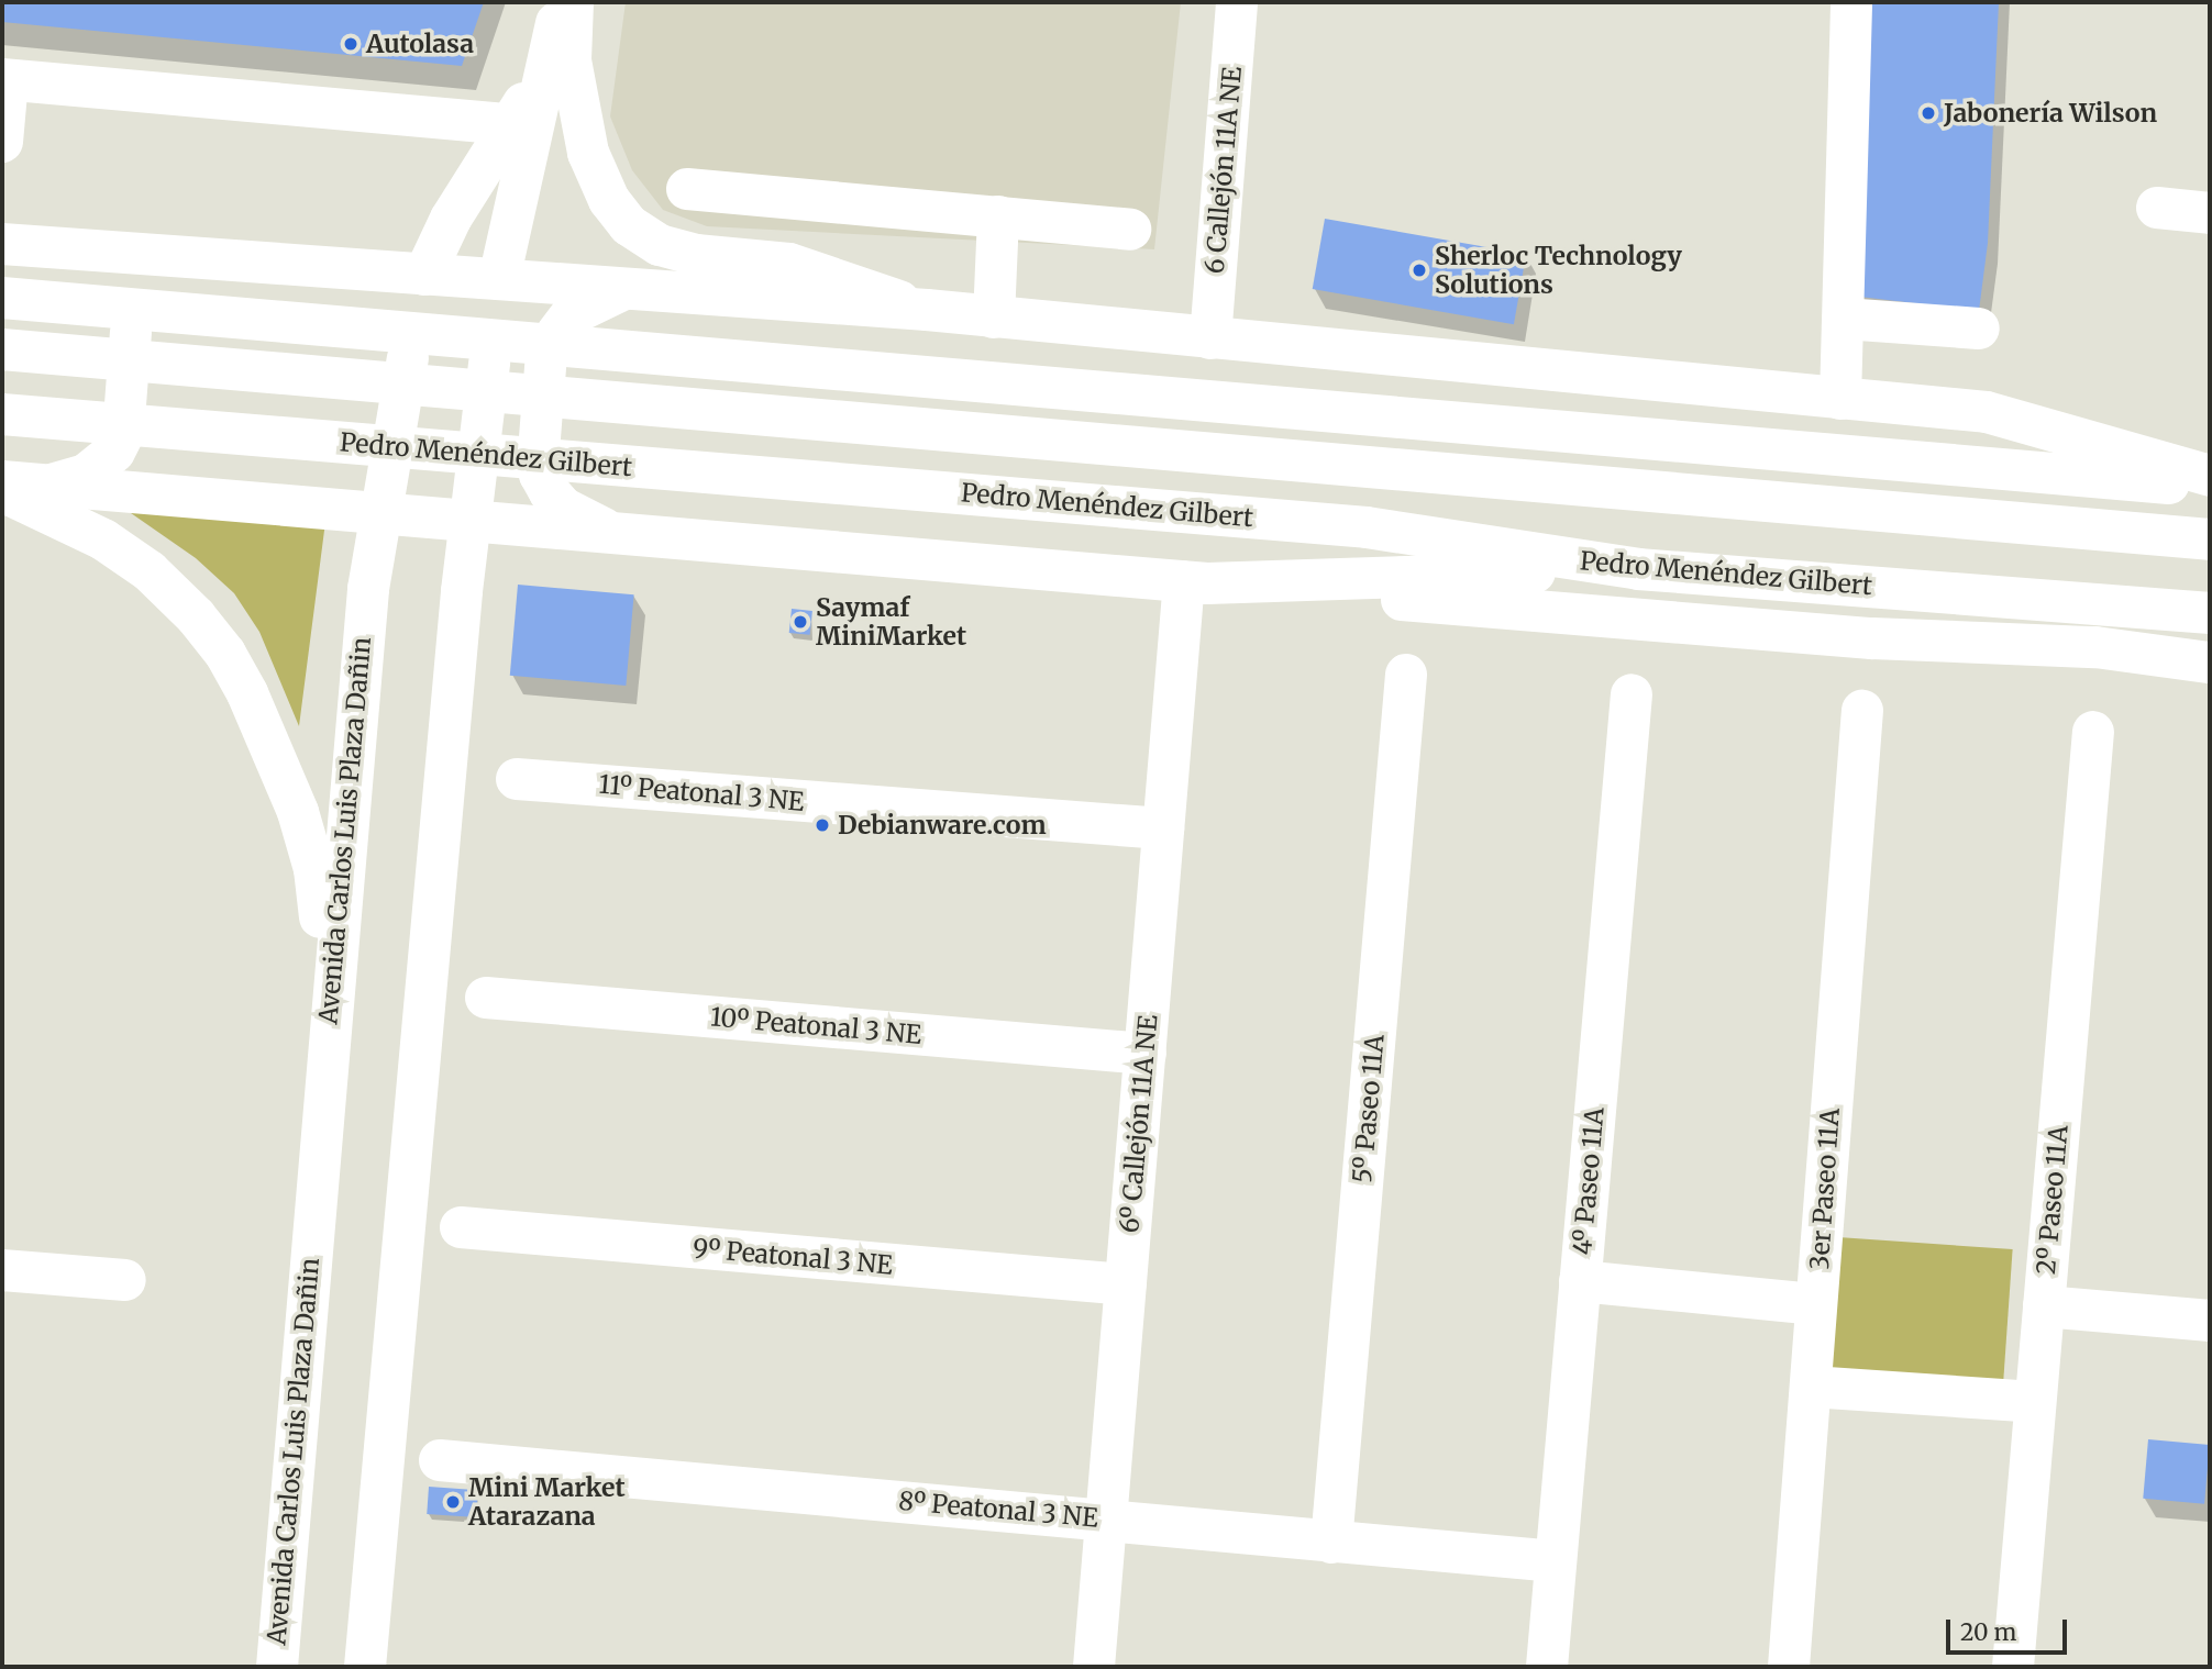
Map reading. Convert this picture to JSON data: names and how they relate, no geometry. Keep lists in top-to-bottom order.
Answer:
{
  "streets": {
    "main road": [
      "6 Callejón 11A NE",
      "Pedro Menéndez Gilbert",
      "11º Peatonal 3 NE",
      "Avenida Carlos Luis Plaza Dañin",
      "10º Peatonal 3 NE",
      "5º Paseo 11A",
      "6º Callejón 11A NE",
      "4º Paseo 11A",
      "3er Paseo 11A",
      "2º Paseo 11A",
      "9º Peatonal 3 NE",
      "8º Peatonal 3 NE"
    ]
  },
  "crossings": [
    ["11º Peatonal 3 NE", "6º Callejón 11A NE"],
    ["10º Peatonal 3 NE", "6º Callejón 11A NE"],
    ["5º Paseo 11A", "8º Peatonal 3 NE"],
    ["6º Callejón 11A NE", "9º Peatonal 3 NE"],
    ["6º Callejón 11A NE", "8º Peatonal 3 NE"],
    ["4º Paseo 11A", "8º Peatonal 3 NE"]
  ],
  "places": [
    "Autolasa",
    "Jabonería Wilson",
    "Sherloc Technology Solutions",
    "Saymaf MiniMarket",
    "Debianware.com",
    "Mini Market Atarazana"
  ],
  "scale_bar": "20 m"
}
